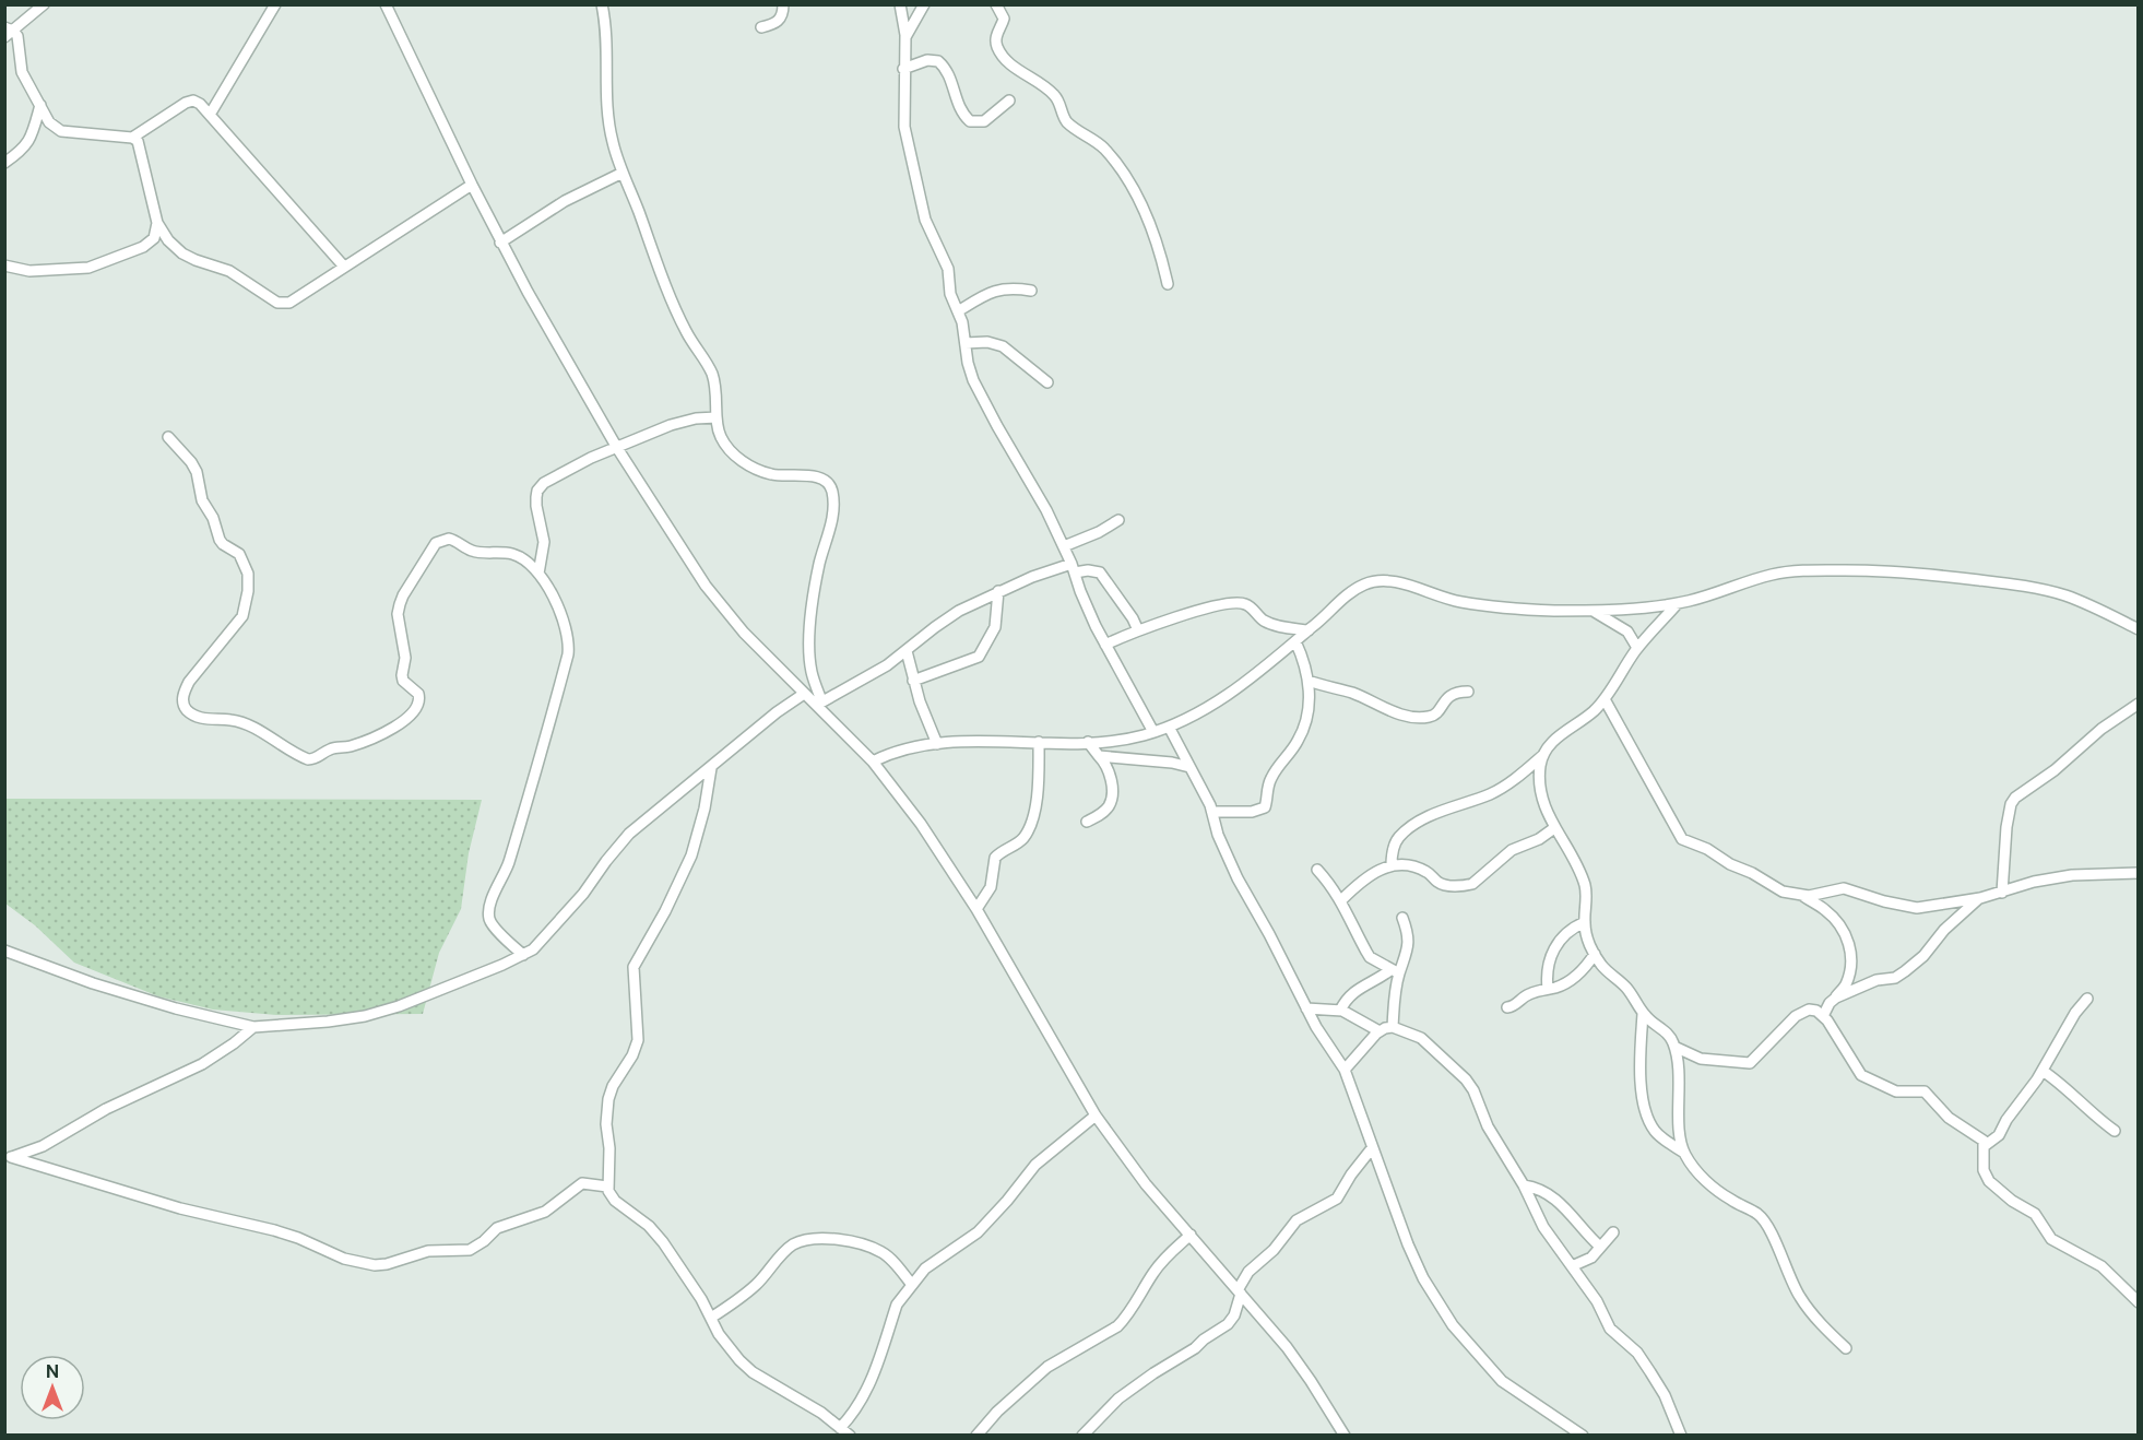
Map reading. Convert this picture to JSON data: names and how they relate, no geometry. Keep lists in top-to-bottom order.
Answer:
{
  "north": "top"
}
